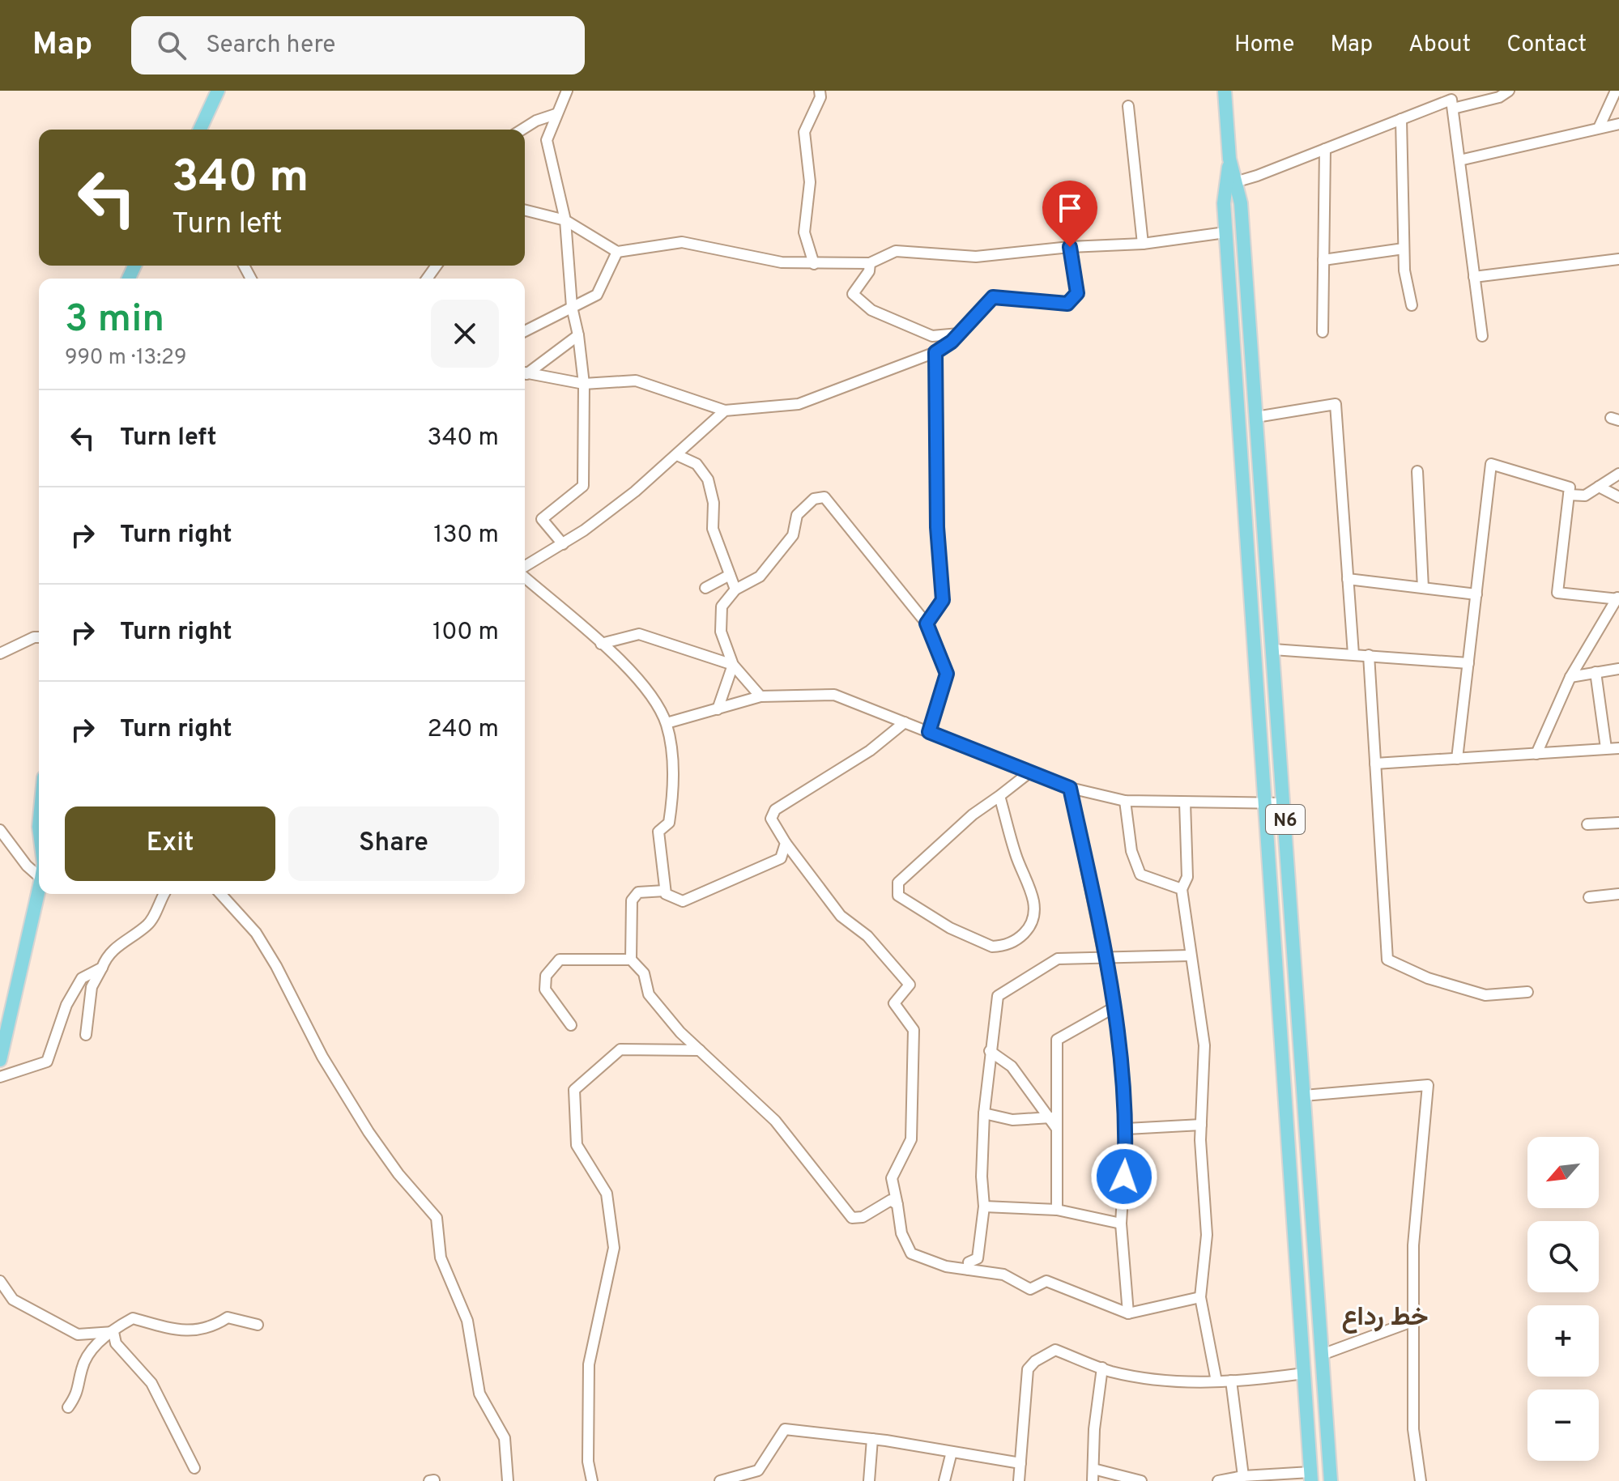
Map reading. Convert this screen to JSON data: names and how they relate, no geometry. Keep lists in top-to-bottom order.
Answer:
{
  "streets": {
    "main road": ["N6"]
  },
  "districts": ["خط رداع"],
  "north": "bottom left",
  "page": {
    "header": "Map",
    "search": "Search here",
    "nav": [
      "Home",
      "Map",
      "About",
      "Contact"
    ],
    "turn": ["340 m", "Turn left"],
    "heading": ["3 min", "990 m · 13:29"],
    "list": [
      {
        "name": "Turn left",
        "value": "340 m"
      },
      {
        "name": "Turn right",
        "value": "130 m"
      },
      {
        "name": "Turn right",
        "value": "100 m"
      },
      {
        "name": "Turn right",
        "value": "240 m"
      }
    ],
    "buttons": ["Exit", "Share"],
    "map_buttons": ["+", "−"]
  }
}
